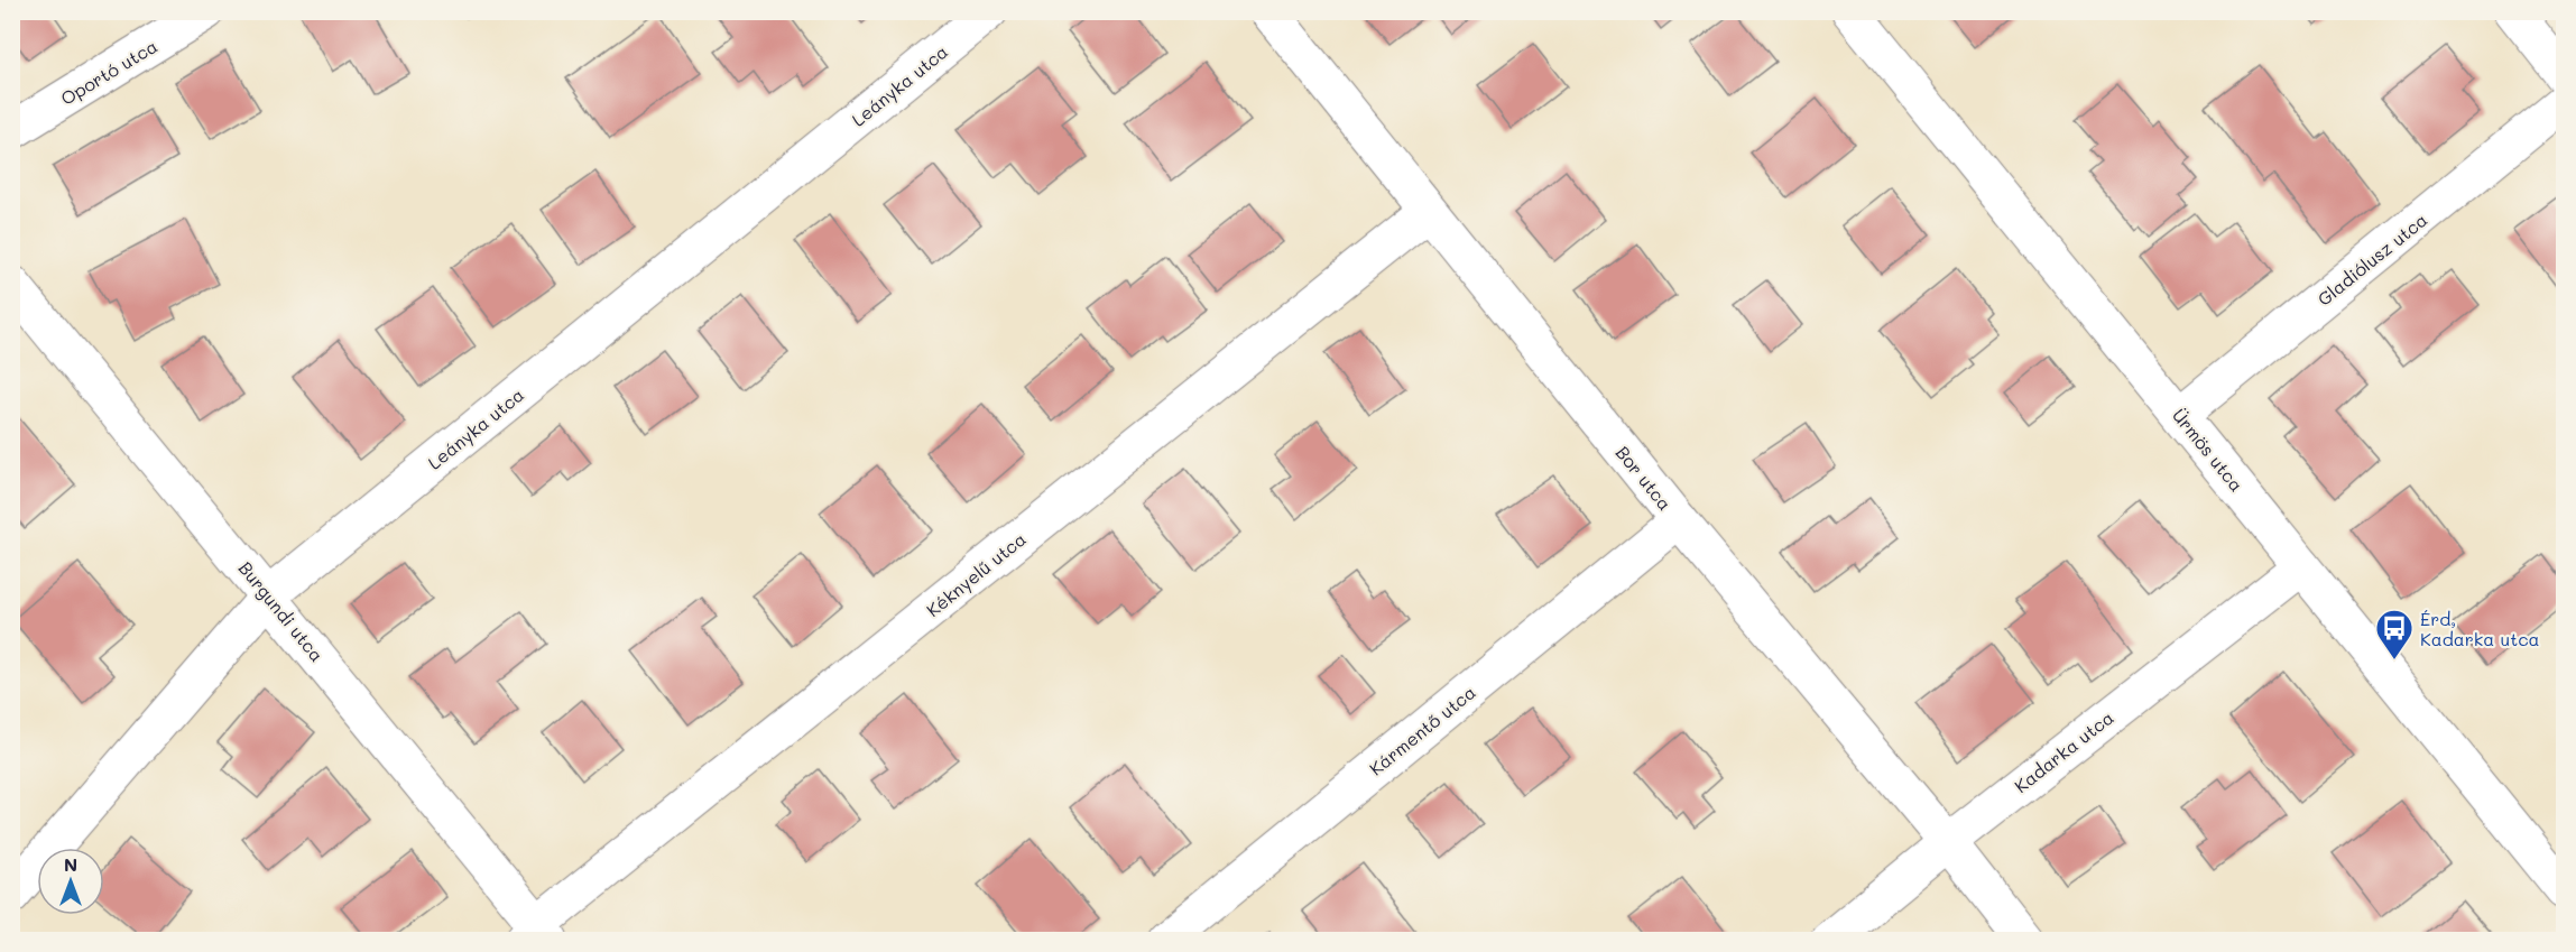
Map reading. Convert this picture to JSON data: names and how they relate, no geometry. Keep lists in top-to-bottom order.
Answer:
{
  "streets": {
    "street": [
      "Oportó utca",
      "Leányka utca",
      "Gladiólusz utca",
      "Ürmös utca",
      "Bor utca",
      "Kéknyelű utca",
      "Burgundi utca",
      "Kármentő utca",
      "Kadarka utca"
    ]
  },
  "crossings": [
    ["Leányka utca", "Burgundi utca"],
    ["Gladiólusz utca", "Ürmös utca"],
    ["Ürmös utca", "Kadarka utca"],
    ["Bor utca", "Kéknyelű utca"],
    ["Bor utca", "Kármentő utca"],
    ["Bor utca", "Kadarka utca"],
    ["Kéknyelű utca", "Burgundi utca"]
  ],
  "places": {
    "bus stop": ["Érd, Kadarka utca"]
  },
  "north": "top"
}
